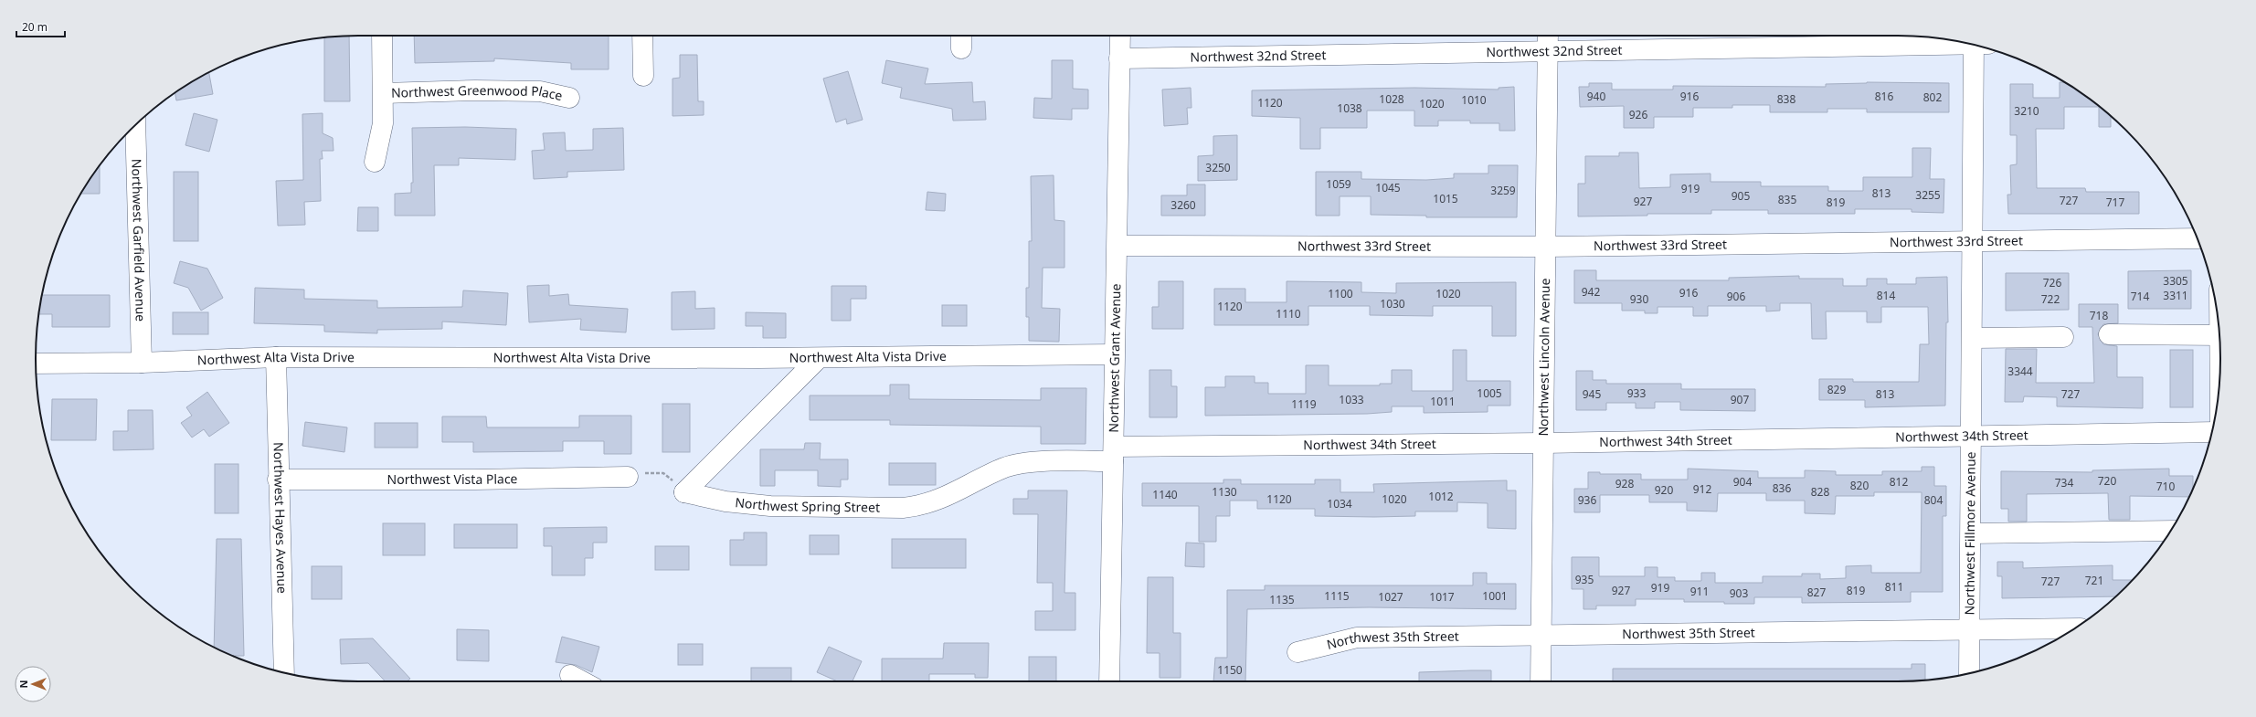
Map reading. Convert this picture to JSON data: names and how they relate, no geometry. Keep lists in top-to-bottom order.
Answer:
{
  "streets": {
    "street": [
      "Northwest 32nd Street",
      "Northwest Greenwood Place",
      "Northwest Garfield Avenue",
      "Northwest 33rd Street",
      "Northwest Alta Vista Drive",
      "Northwest Lincoln Avenue",
      "Northwest Grant Avenue",
      "Northwest 34th Street",
      "Northwest Vista Place",
      "Northwest Spring Street",
      "Northwest Hayes Avenue",
      "Northwest Fillmore Avenue",
      "Northwest 35th Street"
    ]
  },
  "crossings": [
    ["Northwest 32nd Street", "Northwest Lincoln Avenue"],
    ["Northwest 32nd Street", "Northwest Grant Avenue"],
    ["Northwest Garfield Avenue", "Northwest Alta Vista Drive"],
    ["Northwest 33rd Street", "Northwest Lincoln Avenue"],
    ["Northwest 33rd Street", "Northwest Grant Avenue"],
    ["Northwest 33rd Street", "Northwest Fillmore Avenue"],
    ["Northwest Alta Vista Drive", "Northwest Grant Avenue"],
    ["Northwest Alta Vista Drive", "Northwest Hayes Avenue"],
    ["Northwest Lincoln Avenue", "Northwest 34th Street"],
    ["Northwest Lincoln Avenue", "Northwest 35th Street"],
    ["Northwest Grant Avenue", "Northwest 34th Street"],
    ["Northwest Grant Avenue", "Northwest Spring Street"],
    ["Northwest 34th Street", "Northwest Spring Street"],
    ["Northwest 34th Street", "Northwest Fillmore Avenue"],
    ["Northwest Vista Place", "Northwest Hayes Avenue"],
    ["Northwest Fillmore Avenue", "Northwest 35th Street"]
  ],
  "house_numbers": [
    "940",
    "916",
    "816",
    "802",
    "1028",
    "838",
    "1010",
    "1120",
    "1020",
    "1038",
    "3210",
    "926",
    "3250",
    "1059",
    "1045",
    "919",
    "3259",
    "813",
    "3255",
    "905",
    "1015",
    "835",
    "727",
    "927",
    "819",
    "717",
    "3260",
    "3305",
    "726",
    "942",
    "916",
    "1100",
    "1020",
    "814",
    "3311",
    "906",
    "714",
    "930",
    "722",
    "1030",
    "1120",
    "1110",
    "718",
    "3344",
    "829",
    "1005",
    "933",
    "945",
    "813",
    "727",
    "1033",
    "907",
    "1011",
    "1119",
    "720",
    "904",
    "812",
    "734",
    "928",
    "820",
    "710",
    "836",
    "912",
    "920",
    "1130",
    "828",
    "1140",
    "1012",
    "1120",
    "1020",
    "936",
    "804",
    "1034",
    "935",
    "721",
    "727",
    "811",
    "919",
    "927",
    "819",
    "911",
    "827",
    "903",
    "1115",
    "1001",
    "1027",
    "1017",
    "1135",
    "1150"
  ],
  "scale_bar": "20 m",
  "north": "left"
}
